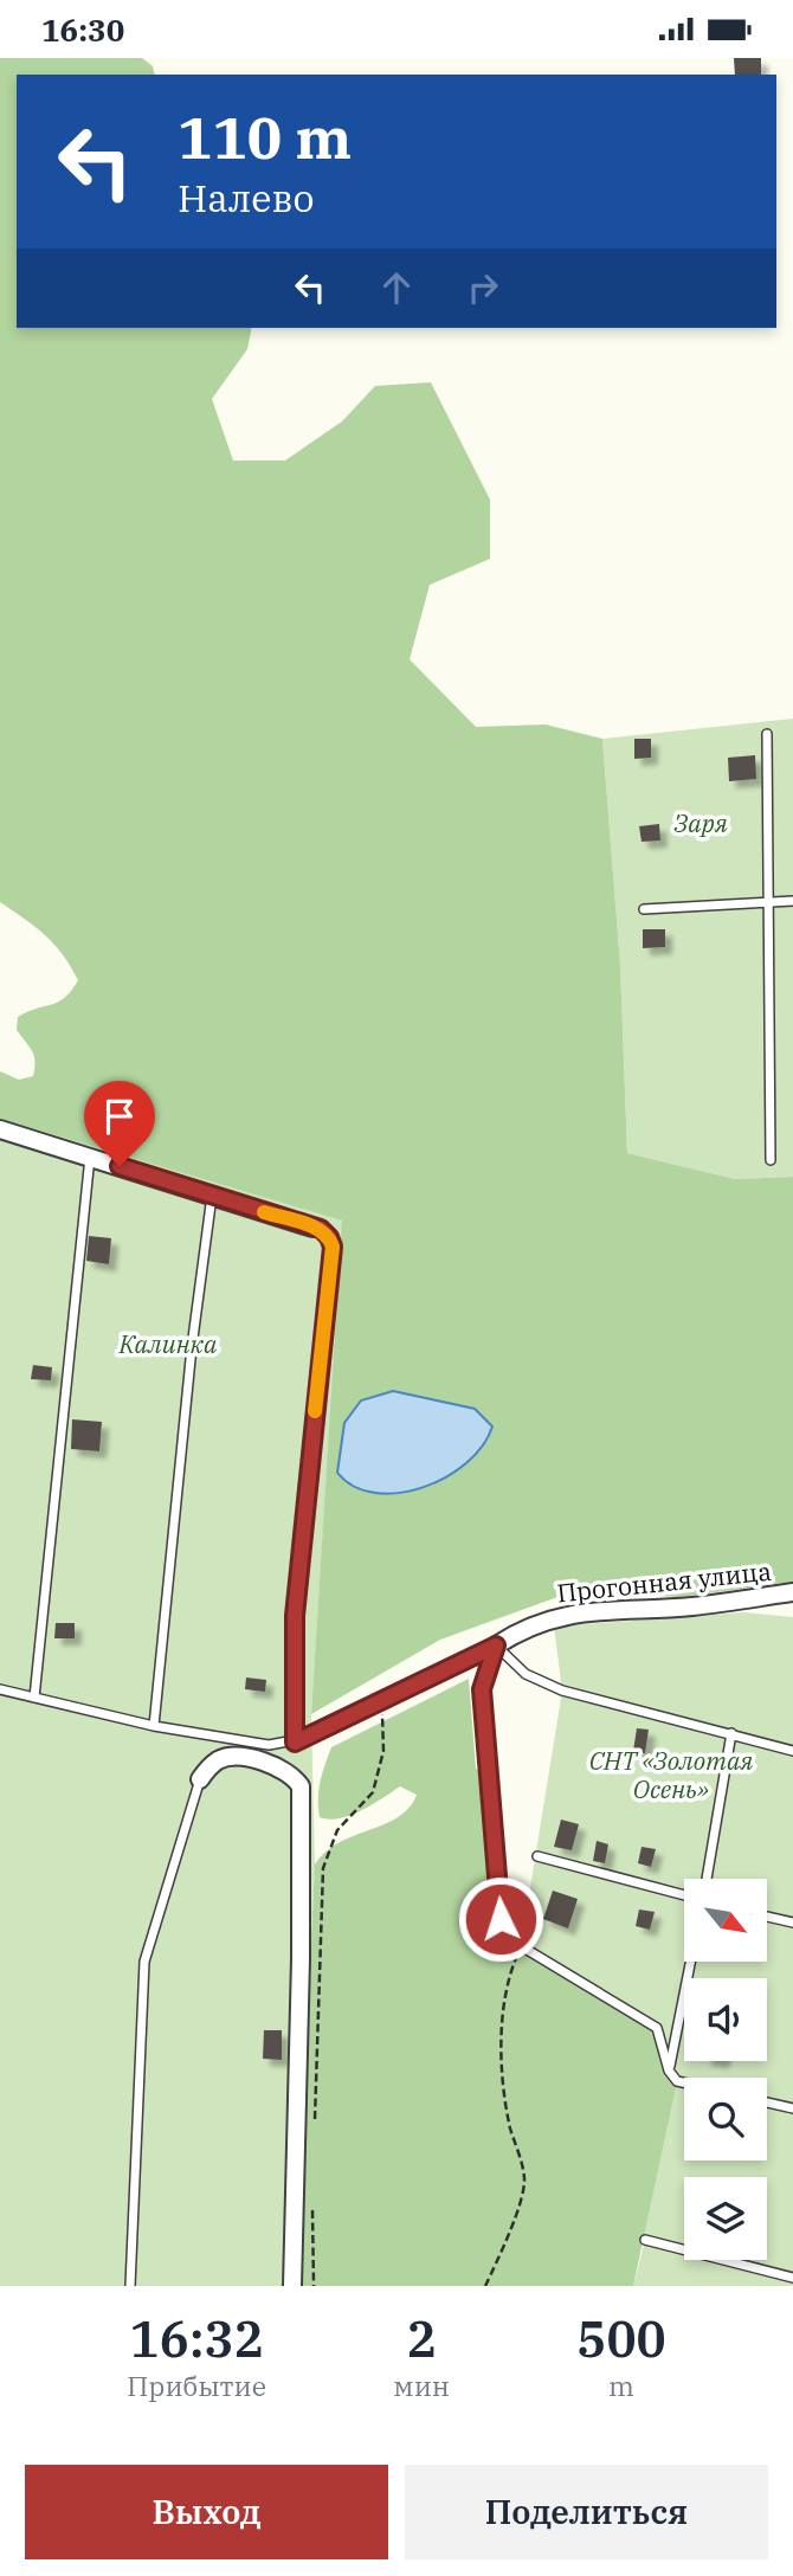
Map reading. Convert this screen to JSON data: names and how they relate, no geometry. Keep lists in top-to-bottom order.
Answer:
{
  "streets": {
    "street": ["Прогонная улица"]
  },
  "parks": ["Заря", "Калинка", "СНТ «Золотая Осень»"],
  "north": "bottom right",
  "page": {
    "status": "16:30",
    "turn": ["110 m", "Налево"],
    "eta": [
      "16:32",
      "Прибытие",
      "2",
      "мин",
      "500",
      "m"
    ],
    "buttons": ["Выход", "Поделиться"]
  }
}
